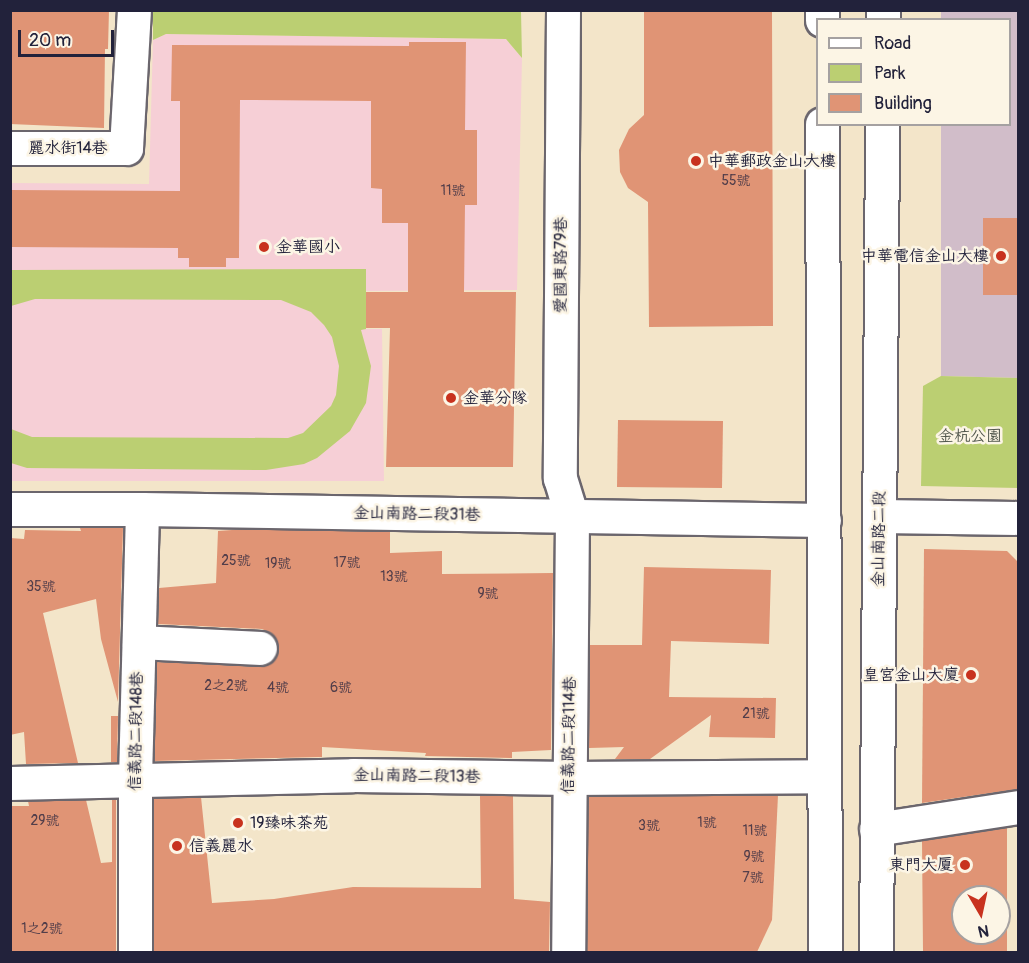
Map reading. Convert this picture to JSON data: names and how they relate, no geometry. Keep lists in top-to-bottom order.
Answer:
{
  "streets": {
    "street": [
      "麗水街14巷",
      "愛國東路79巷",
      "金山南路二段31巷",
      "金山南路二段",
      "信義路二段148巷",
      "信義路二段114巷",
      "金山南路二段13巷"
    ]
  },
  "crossings": [
    ["愛國東路79巷", "金山南路二段31巷"],
    ["愛國東路79巷", "信義路二段114巷"],
    ["金山南路二段31巷", "信義路二段148巷"],
    ["金山南路二段31巷", "信義路二段114巷"],
    ["信義路二段148巷", "金山南路二段13巷"],
    ["信義路二段114巷", "金山南路二段13巷"]
  ],
  "parks": ["金杭公園"],
  "places": [
    "中華郵政金山大樓",
    "金華國小",
    "中華電信金山大樓",
    "金華分隊",
    "皇宮金山大廈",
    "19臻味茶苑",
    "信義麗水",
    "東門大厦"
  ],
  "house_numbers": [
    "55號",
    "11號",
    "25號",
    "17號",
    "19號",
    "13號",
    "35號",
    "9號",
    "2之2號",
    "4號",
    "6號",
    "21號",
    "29號",
    "1號",
    "3號",
    "11號",
    "9號",
    "7號",
    "1之2號"
  ],
  "legend": ["Road", "Park", "Building"],
  "scale_bar": "20 m",
  "north": "bottom"
}
